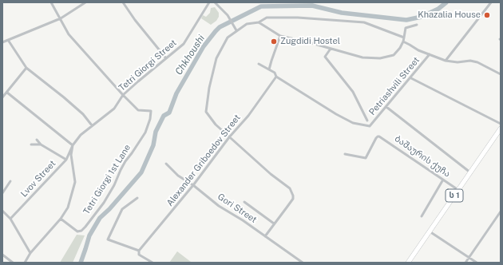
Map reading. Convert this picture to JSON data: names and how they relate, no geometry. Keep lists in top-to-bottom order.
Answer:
{
  "streets": {
    "highway": ["ს 1"],
    "street": [
      "Tetri Giorgi Street",
      "Petriashvili Street",
      "ბაშაურის ქუჩა",
      "Alexander Griboedov Street",
      "Lvov Street",
      "Tetri Giorgi 1st Lane",
      "Gori Street"
    ]
  },
  "crossings": [
    ["Tetri Giorgi Street", "Lvov Street"],
    ["Tetri Giorgi Street", "Tetri Giorgi 1st Lane"],
    ["Petriashvili Street", "Alexander Griboedov Street"],
    ["ბაშაურის ქუჩა", "ს 1"],
    ["Alexander Griboedov Street", "Gori Street"]
  ],
  "water": ["Chkhoushi"],
  "places": ["Khazalia House", "Zugdidi Hostel"]
}
